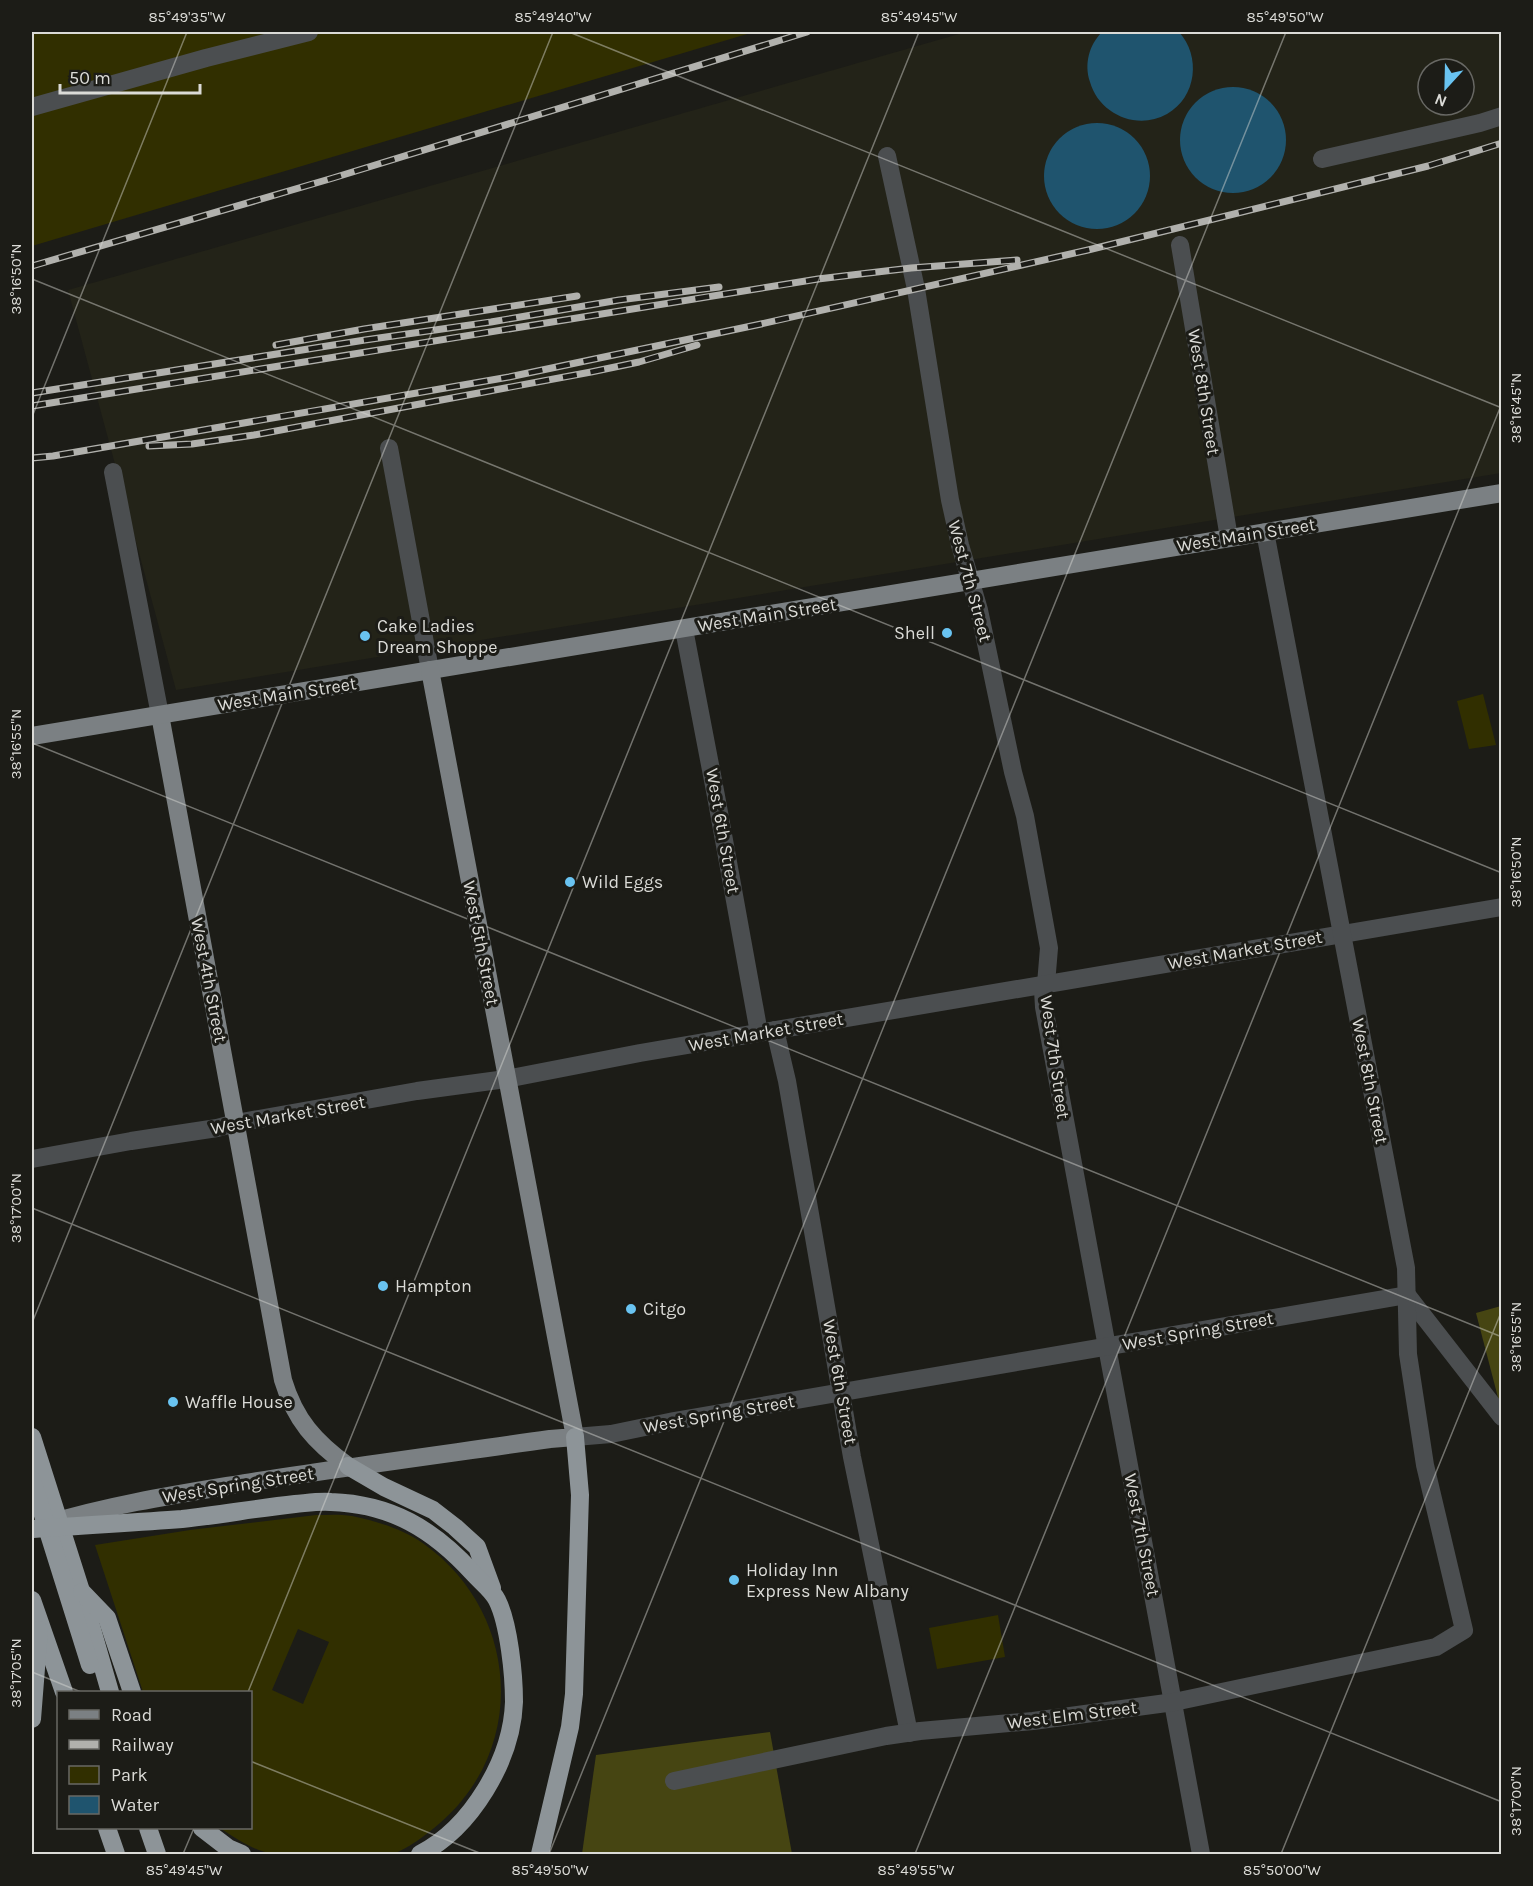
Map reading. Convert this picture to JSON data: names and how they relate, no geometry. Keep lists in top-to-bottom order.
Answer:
{
  "streets": {
    "main road": [
      "West Main Street",
      "West 5th Street",
      "West 4th Street",
      "West Spring Street"
    ],
    "street": [
      "West 8th Street",
      "West 7th Street",
      "West 6th Street",
      "West Market Street",
      "West Elm Street"
    ]
  },
  "crossings": [
    ["West 8th Street", "West Main Street"],
    ["West 8th Street", "West Market Street"],
    ["West 8th Street", "West Spring Street"],
    ["West 8th Street", "West Elm Street"],
    ["West Main Street", "West 7th Street"],
    ["West Main Street", "West 6th Street"],
    ["West Main Street", "West 5th Street"],
    ["West Main Street", "West 4th Street"],
    ["West 7th Street", "West Market Street"],
    ["West 7th Street", "West Spring Street"],
    ["West 7th Street", "West Elm Street"],
    ["West 6th Street", "West Market Street"],
    ["West 6th Street", "West Spring Street"],
    ["West 6th Street", "West Elm Street"],
    ["West 5th Street", "West Market Street"],
    ["West 5th Street", "West Spring Street"],
    ["West Market Street", "West 4th Street"],
    ["West 4th Street", "West Spring Street"]
  ],
  "places": [
    "Shell",
    "Cake Ladies Dream Shoppe",
    "Wild Eggs",
    "Hampton",
    "Citgo",
    "Waffle House",
    "Holiday Inn Express New Albany"
  ],
  "legend": [
    "Road",
    "Railway",
    "Park",
    "Water"
  ],
  "scale_bar": "50 m",
  "north": "bottom",
  "coordinates": [
    "85°49'35\"W",
    "85°49'40\"W",
    "85°49'45\"W",
    "85°49'50\"W",
    "38°16'50\"N",
    "38°16'45\"N",
    "38°16'55\"N",
    "38°17'00\"N",
    "38°17'05\"N",
    "85°49'55\"W",
    "85°50'00\"W"
  ]
}
